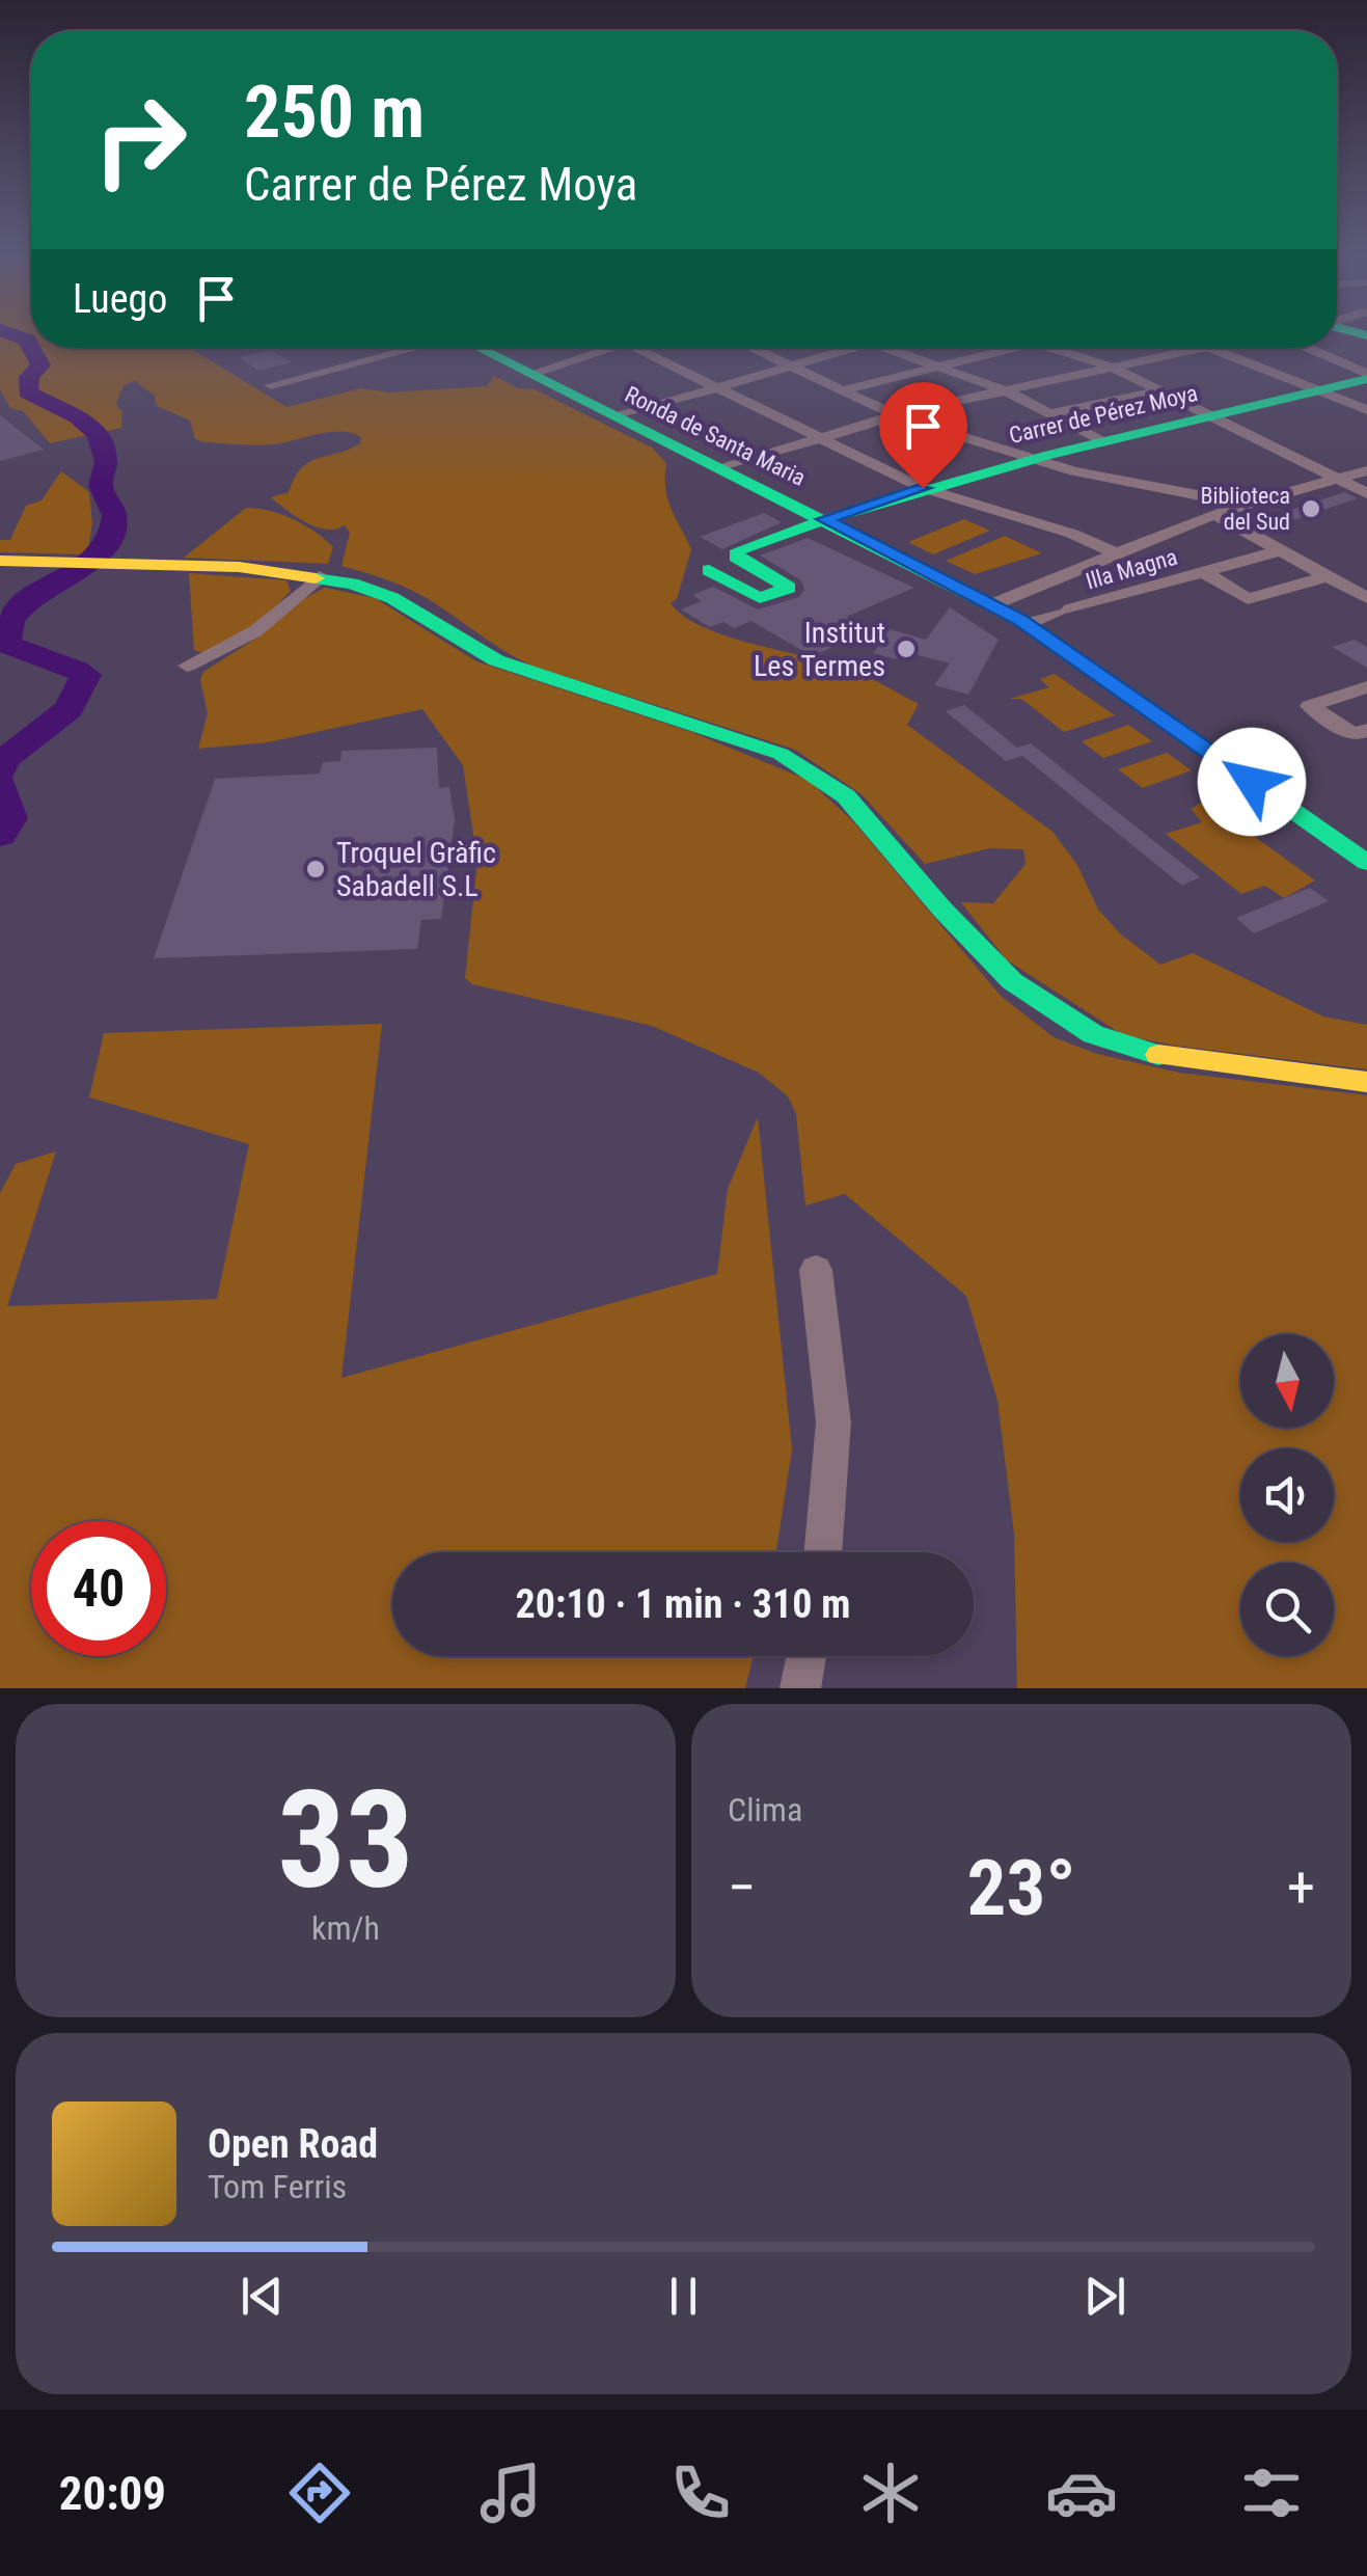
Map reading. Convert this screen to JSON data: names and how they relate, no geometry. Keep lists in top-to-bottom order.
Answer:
{
  "streets": {
    "street": ["Carrer de Pérez Moya", "Ronda de Santa Maria", "Illa Magna"]
  },
  "crossings": [
    ["Carrer de Pérez Moya", "Ronda de Santa Maria"],
    ["Ronda de Santa Maria", "Illa Magna"]
  ],
  "places": ["Biblioteca del Sud", "Institut Les Termes", "Troquel Gràfic Sabadell S.L"],
  "north": "bottom",
  "page": {
    "turn": ["250 m", "Carrer de Pérez Moya"],
    "then": "Luego",
    "limit": "40",
    "trip": "20:10 · 1 min · 310 m",
    "tile": [
      ["33", "km/h"],
      "Clima"
    ],
    "heat": ["−", "23°", "+"],
    "song": ["Open Road", "Tom Ferris"],
    "tabs": "20:09"
  }
}
